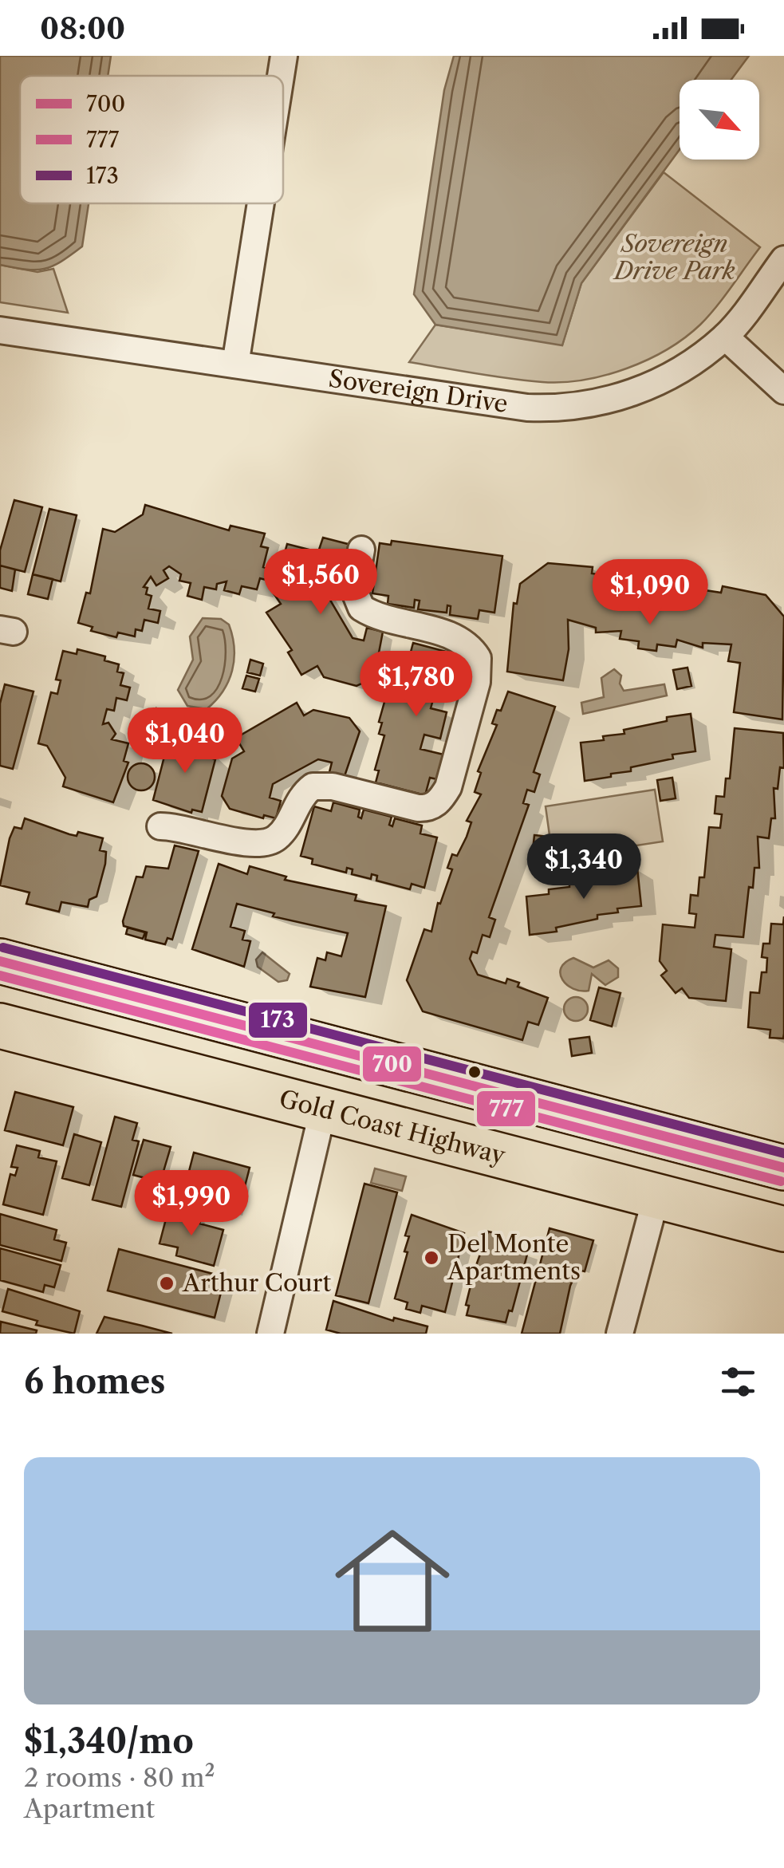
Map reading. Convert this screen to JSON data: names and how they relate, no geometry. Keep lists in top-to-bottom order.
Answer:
{
  "streets": {
    "highway": ["Gold Coast Highway"],
    "street": ["Sovereign Drive"]
  },
  "parks": ["Sovereign Drive Park"],
  "places": ["Del Monte Apartments", "Arthur Court"],
  "lines": ["transit line 173", "transit line 700", "transit line 777"],
  "legend": ["700", "777", "173"],
  "north": "bottom right",
  "page": {
    "status": "08:00",
    "price": [
      "$1,560",
      "$1,090",
      "$1,780",
      "$1,040",
      "$1,340",
      "$1,990"
    ],
    "heading": "6 homes",
    "list": [
      {
        "name": "$1,340/mo",
        "note": "2 rooms · 80 m² · Apartment"
      }
    ]
  }
}
